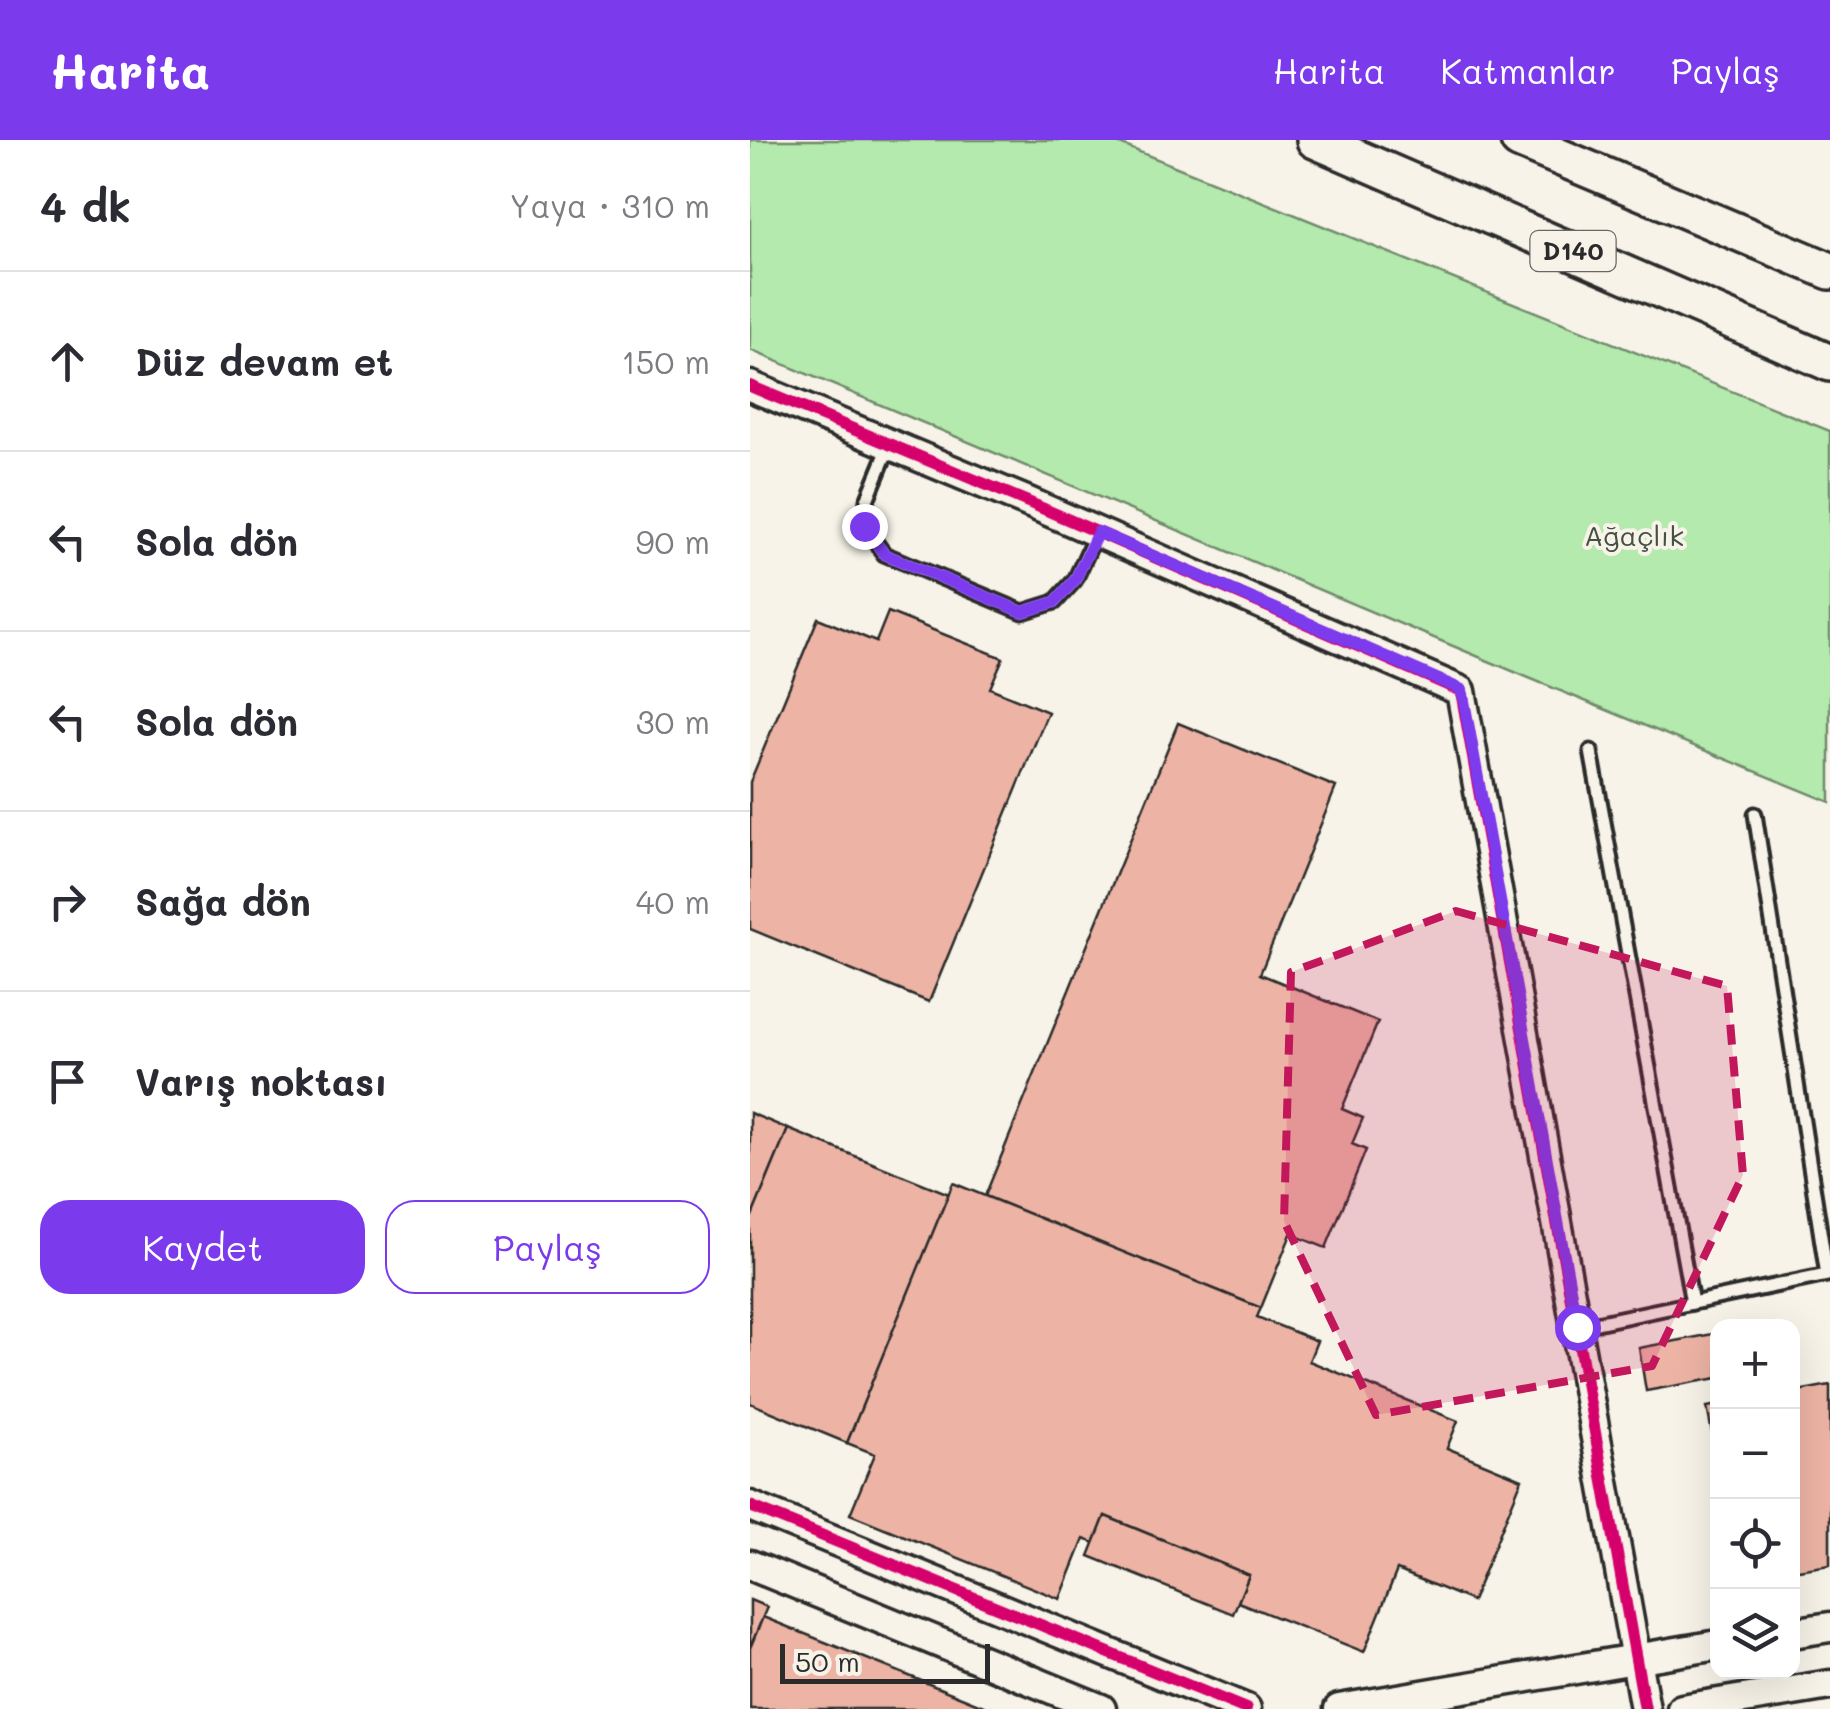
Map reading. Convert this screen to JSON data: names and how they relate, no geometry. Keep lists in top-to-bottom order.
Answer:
{
  "streets": {
    "highway": ["D140"]
  },
  "parks": ["Ağaçlık"],
  "scale_bar": "50 m",
  "page": {
    "header": "Harita",
    "nav": ["Harita", "Katmanlar", "Paylaş"],
    "heading": ["4 dk", "Yaya · 310 m"],
    "list": [
      ["Düz devam et", "150 m"],
      ["Sola dön", "90 m"],
      ["Sola dön", "30 m"],
      ["Sağa dön", "40 m"],
      "Varış noktası"
    ],
    "buttons": ["Kaydet", "Paylaş"],
    "map_buttons": ["+", "−"],
    "scale": "50 m"
  }
}
